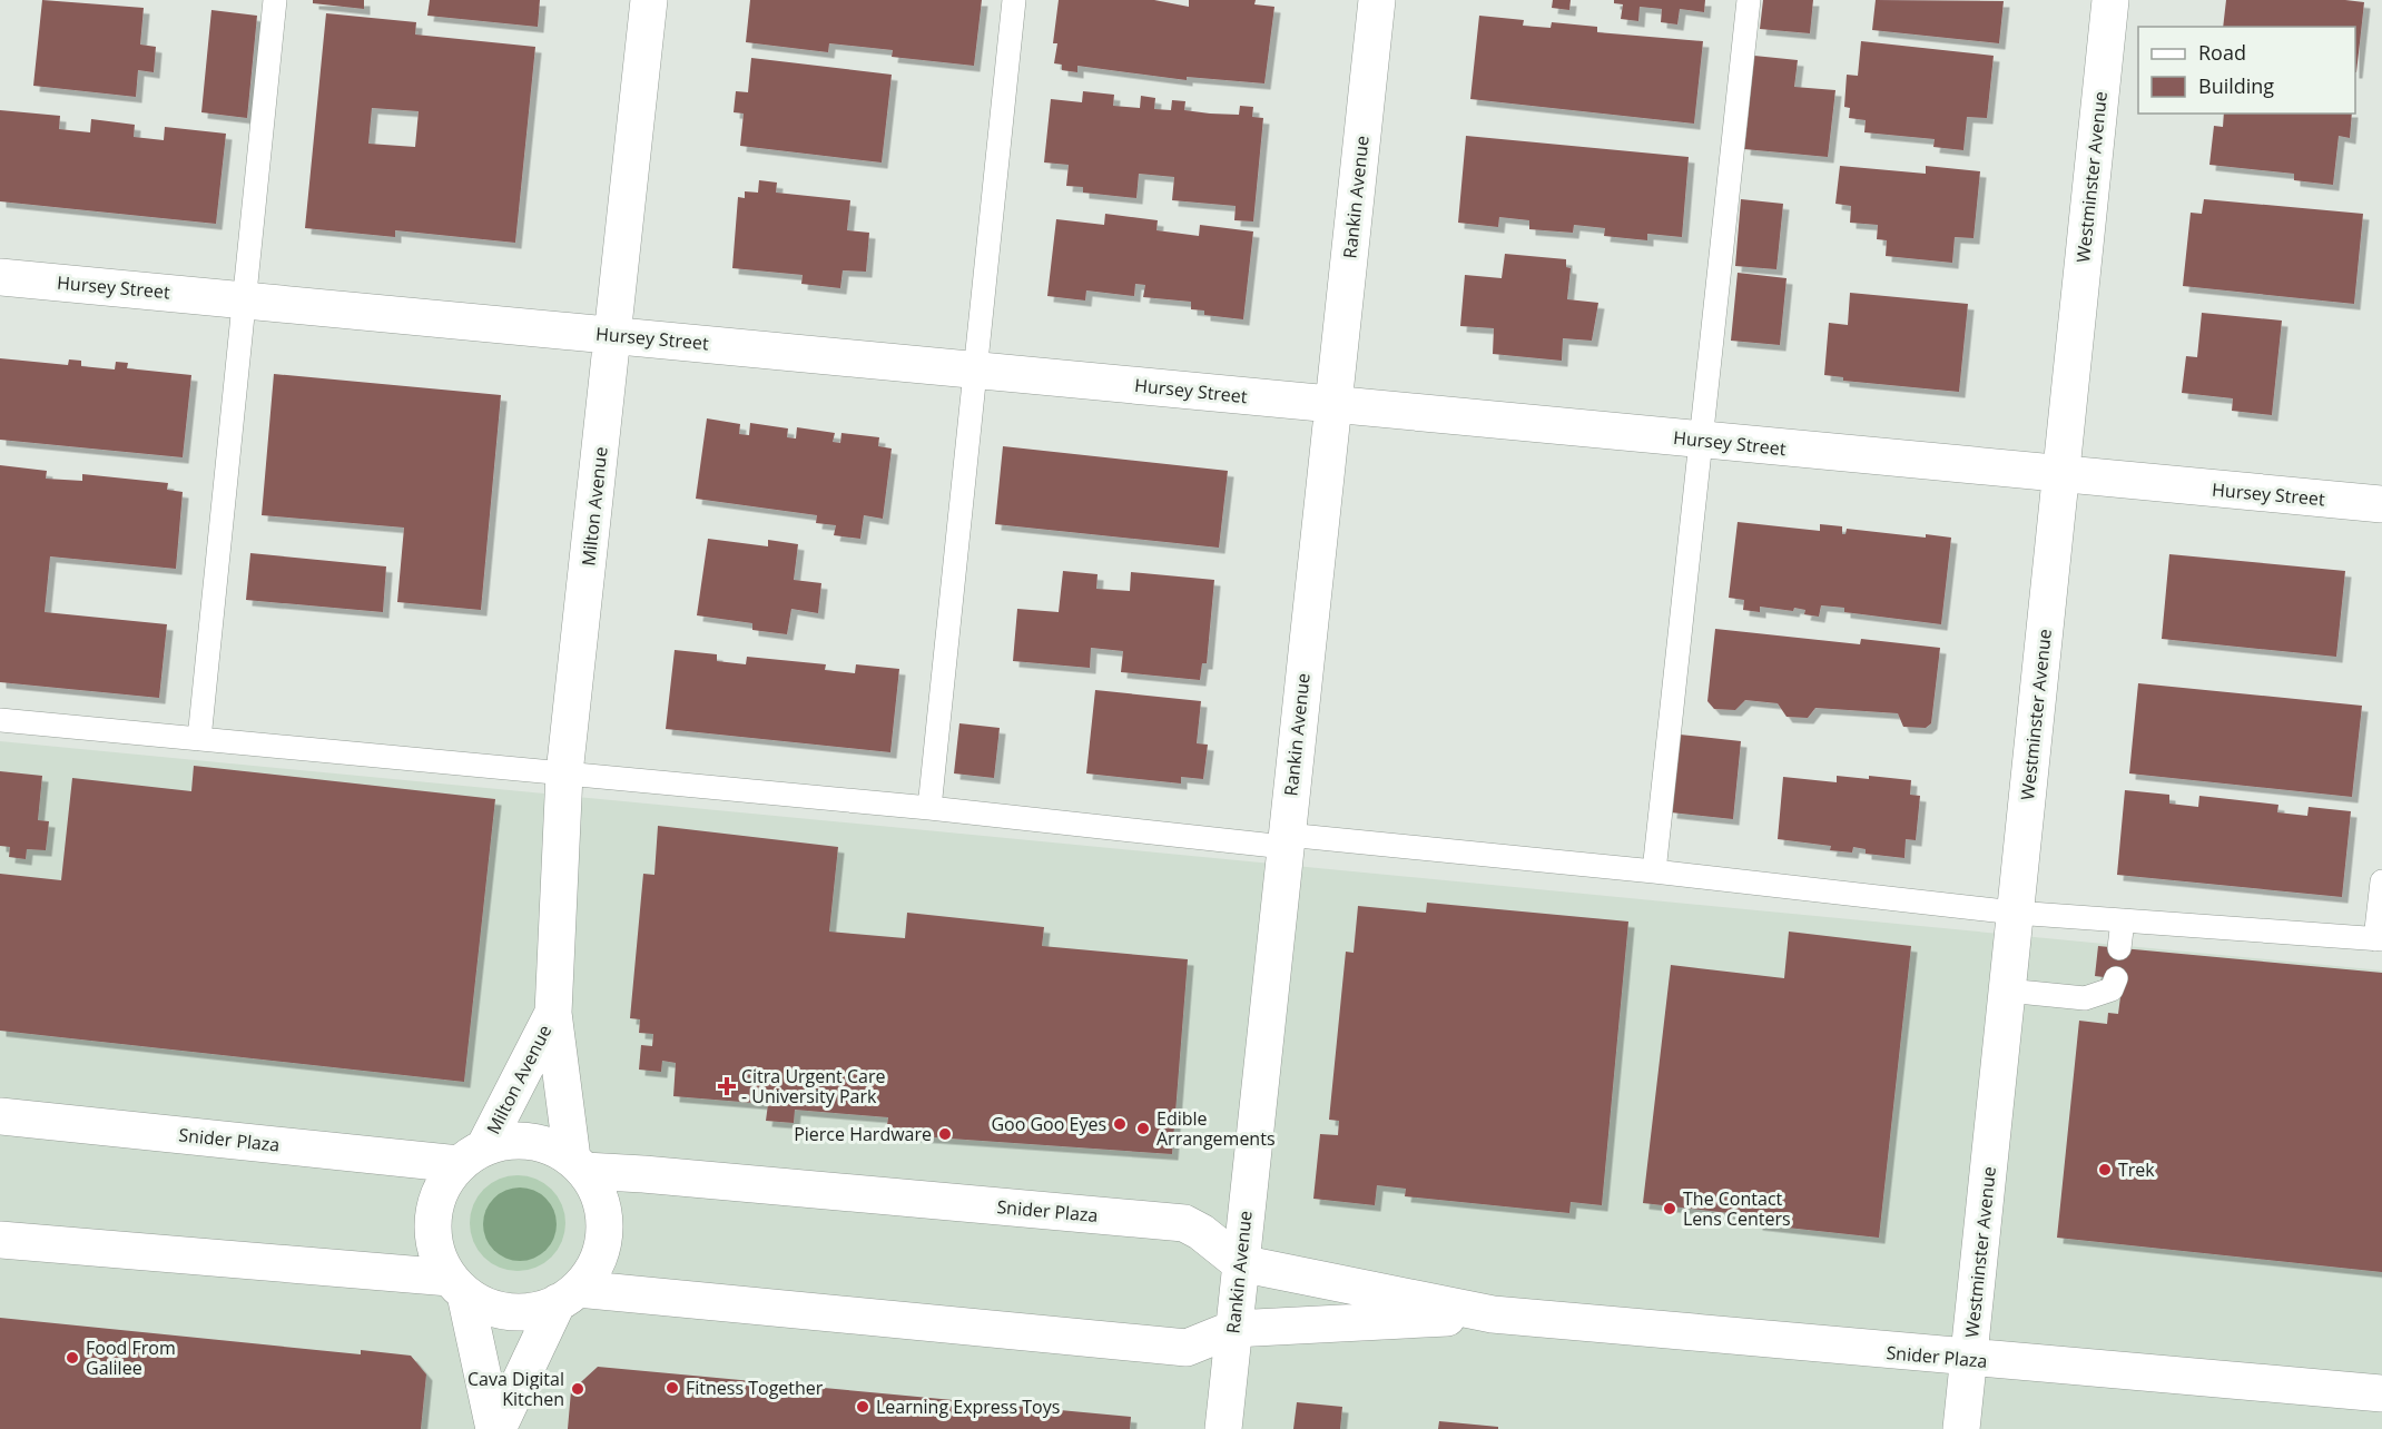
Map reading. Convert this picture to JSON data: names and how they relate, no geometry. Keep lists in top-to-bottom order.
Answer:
{
  "streets": {
    "street": [
      "Westminster Avenue",
      "Rankin Avenue",
      "Hursey Street",
      "Milton Avenue",
      "Snider Plaza"
    ]
  },
  "crossings": [
    ["Westminster Avenue", "Hursey Street"],
    ["Westminster Avenue", "Snider Plaza"],
    ["Rankin Avenue", "Hursey Street"],
    ["Rankin Avenue", "Snider Plaza"],
    ["Hursey Street", "Milton Avenue"],
    ["Milton Avenue", "Snider Plaza"]
  ],
  "places": {
    "health": ["Citra Urgent Care - University Park"],
    "other": [
      "Goo Goo Eyes",
      "Edible Arrangements",
      "Pierce Hardware",
      "Trek",
      "The Contact Lens Centers",
      "Food From Galilee",
      "Fitness Together",
      "Cava Digital Kitchen",
      "Learning Express Toys"
    ]
  },
  "legend": ["Road", "Building"]
}
